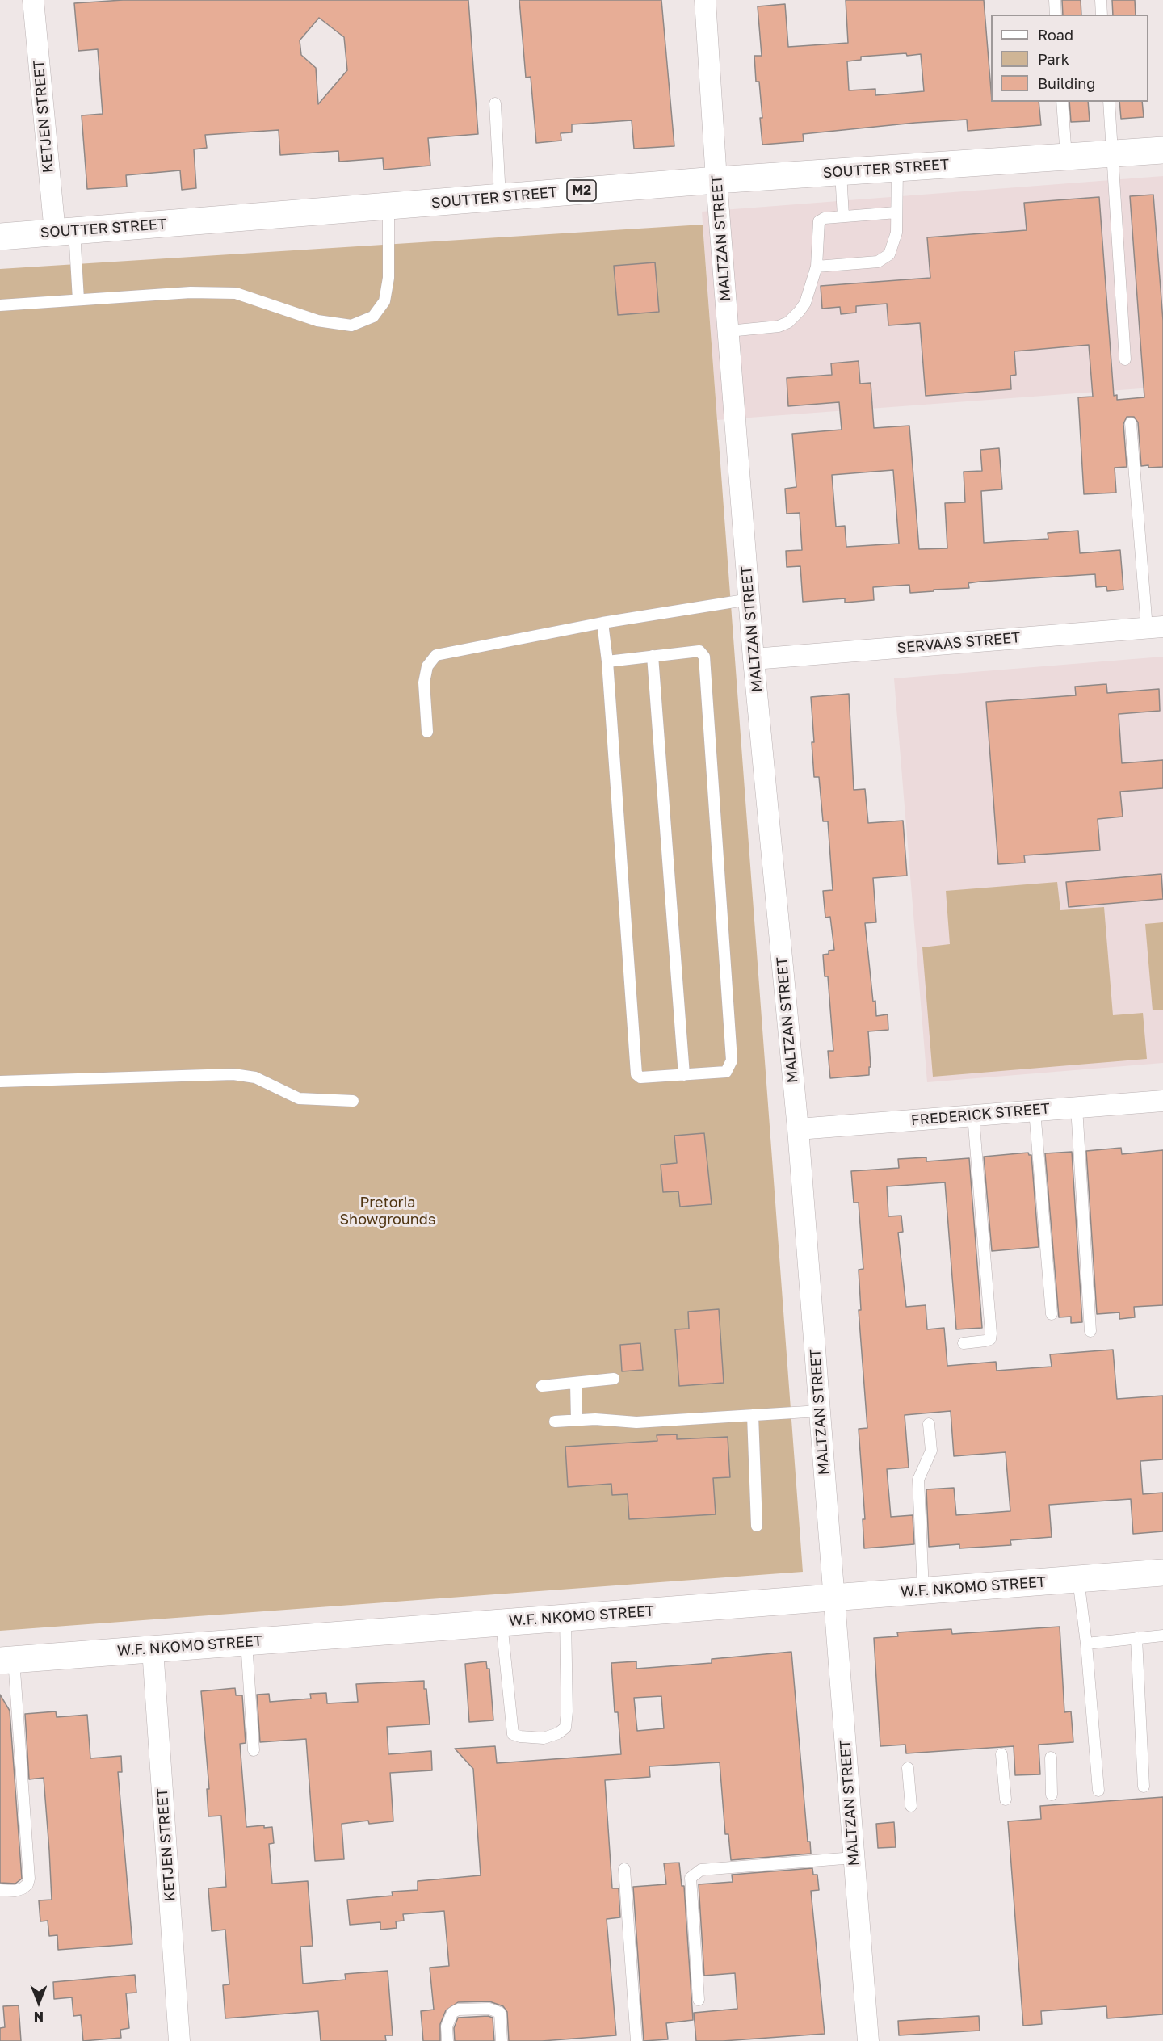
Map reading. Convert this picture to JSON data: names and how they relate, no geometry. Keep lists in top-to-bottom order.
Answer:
{
  "streets": {
    "main road": ["SOUTTER STREET", "M2", "W.F. NKOMO STREET"],
    "street": [
      "KETJEN STREET",
      "MALTZAN STREET",
      "SERVAAS STREET",
      "FREDERICK STREET"
    ]
  },
  "crossings": [
    ["KETJEN STREET", "SOUTTER STREET"],
    ["KETJEN STREET", "W.F. NKOMO STREET"],
    ["SOUTTER STREET", "MALTZAN STREET"],
    ["MALTZAN STREET", "SERVAAS STREET"],
    ["MALTZAN STREET", "FREDERICK STREET"],
    ["MALTZAN STREET", "W.F. NKOMO STREET"]
  ],
  "parks": ["Pretoria Showgrounds"],
  "legend": ["Road", "Park", "Building"],
  "north": "bottom"
}
